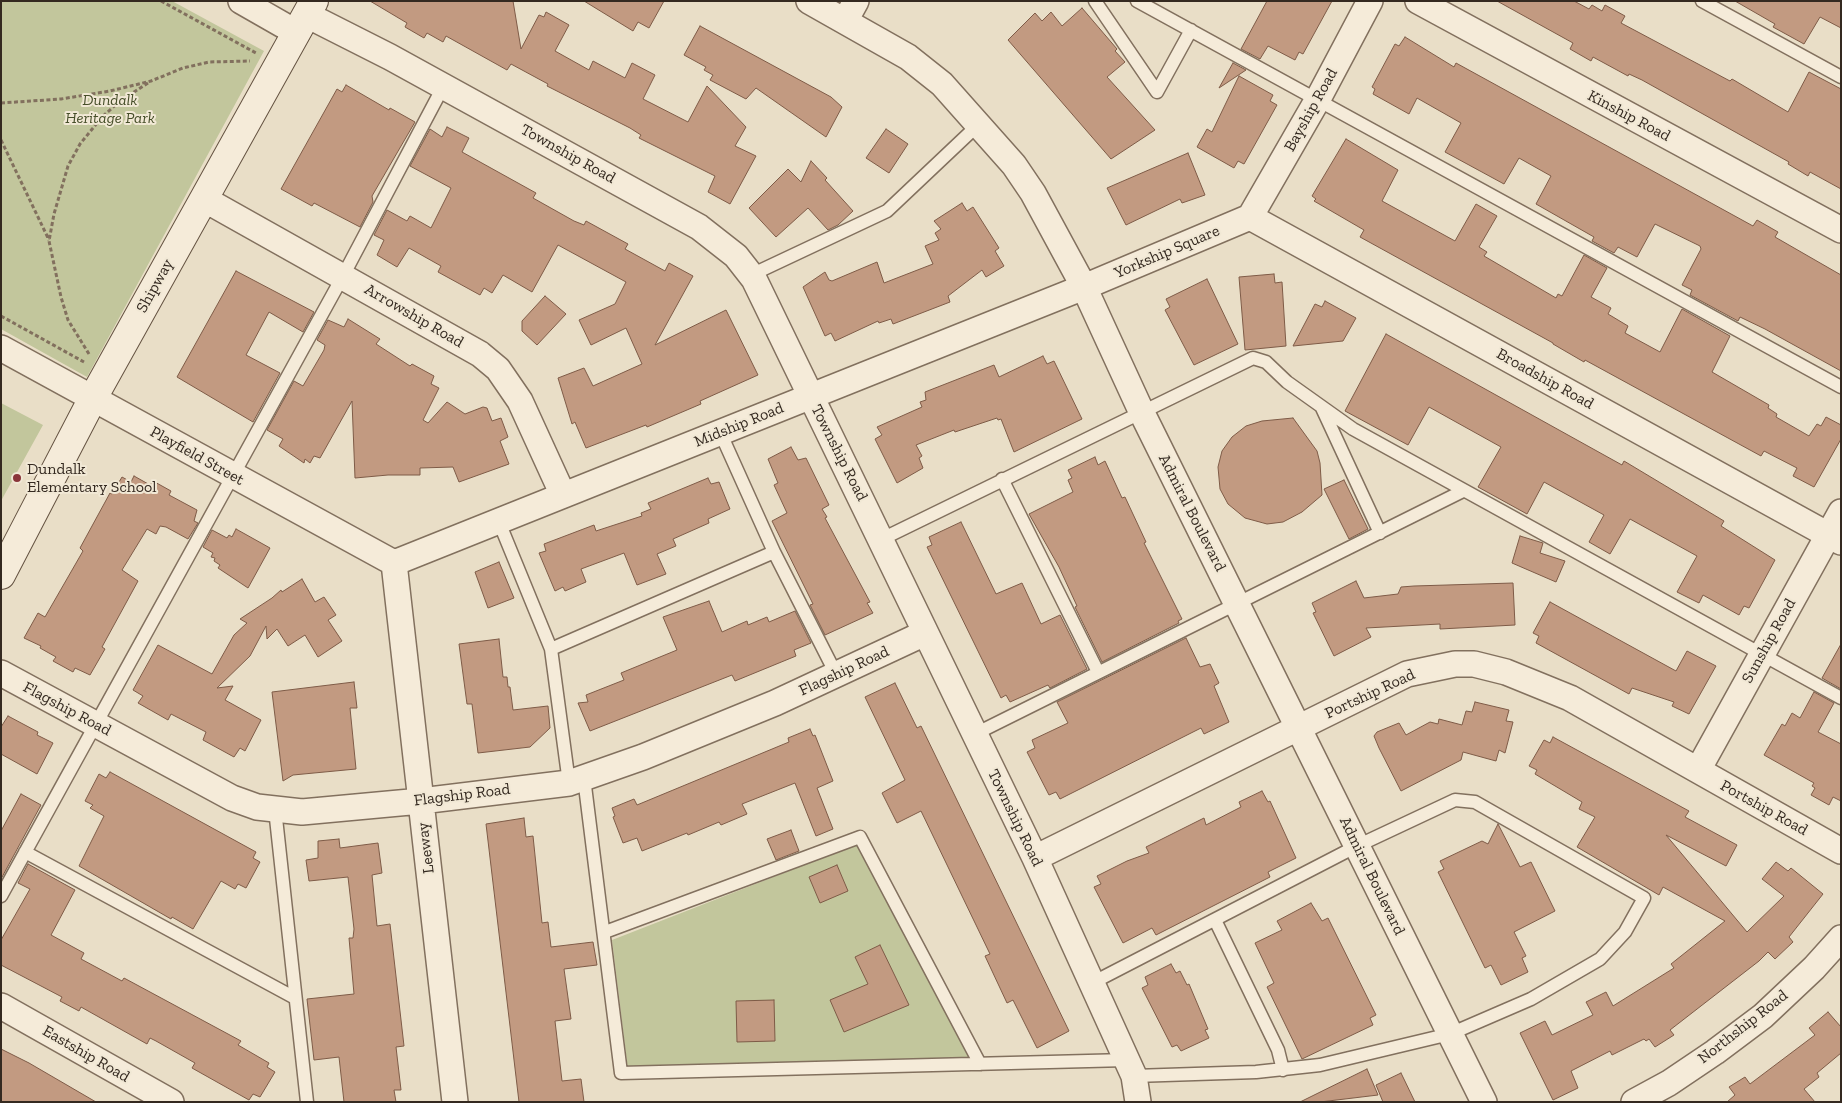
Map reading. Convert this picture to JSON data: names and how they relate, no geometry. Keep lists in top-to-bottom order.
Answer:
{
  "streets": {
    "street": [
      "Bayship Road",
      "Kinship Road",
      "Township Road",
      "Yorkship Square",
      "Shipway",
      "Arrowship Road",
      "Broadship Road",
      "Midship Road",
      "Playfield Street",
      "Admiral Boulevard",
      "Sunship Road",
      "Flagship Road",
      "Portship Road",
      "Leeway",
      "Northship Road",
      "Eastship Road"
    ]
  },
  "crossings": [
    ["Bayship Road", "Yorkship Square"],
    ["Bayship Road", "Broadship Road"],
    ["Township Road", "Shipway"],
    ["Township Road", "Midship Road"],
    ["Township Road", "Flagship Road"],
    ["Township Road", "Portship Road"],
    ["Yorkship Square", "Broadship Road"],
    ["Yorkship Square", "Midship Road"],
    ["Yorkship Square", "Admiral Boulevard"],
    ["Shipway", "Arrowship Road"],
    ["Shipway", "Playfield Street"],
    ["Arrowship Road", "Midship Road"],
    ["Broadship Road", "Sunship Road"],
    ["Midship Road", "Playfield Street"],
    ["Midship Road", "Admiral Boulevard"],
    ["Midship Road", "Leeway"],
    ["Playfield Street", "Leeway"],
    ["Admiral Boulevard", "Portship Road"],
    ["Sunship Road", "Portship Road"],
    ["Flagship Road", "Leeway"]
  ],
  "parks": ["Dundalk Heritage Park"],
  "places": ["Dundalk Elementary School"]
}
